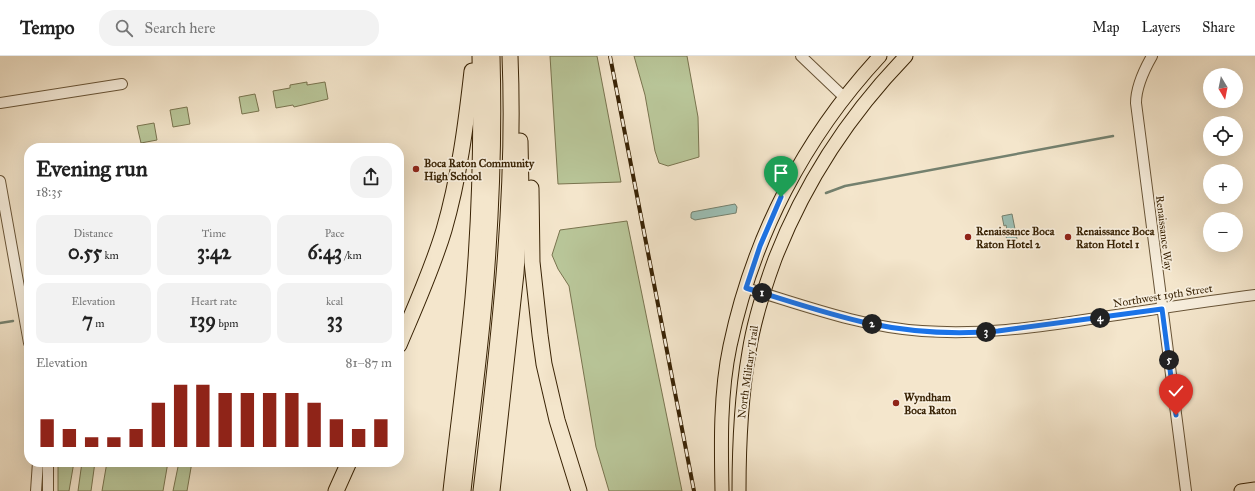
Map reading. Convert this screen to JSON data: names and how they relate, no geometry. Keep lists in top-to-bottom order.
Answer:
{
  "streets": {
    "main road": ["North Military Trail"],
    "street": ["Renaissance Way", "Northwest 19th Street"]
  },
  "crossings": [
    ["Renaissance Way", "Northwest 19th Street"],
    ["Northwest 19th Street", "North Military Trail"]
  ],
  "places": [
    "Boca Raton Community High School",
    "Renaissance Boca Raton Hotel 2",
    "Renaissance Boca Raton Hotel 1",
    "Wyndham Boca Raton"
  ],
  "north": "bottom",
  "page": {
    "header": "Tempo",
    "search": "Search here",
    "nav": ["Map", "Layers", "Share"],
    "map_buttons": ["+", "−"],
    "heading": ["Evening run", "18:35"],
    "stats": [
      ["Distance", "0.55 km"],
      ["Time", "3:42"],
      ["Pace", "6:43 /km"],
      ["Elevation", "7 m"],
      ["Heart rate", "139 bpm"],
      ["kcal", "33"]
    ],
    "pins": [
      "1",
      "4",
      "2",
      "3",
      "5"
    ],
    "chart": ["Elevation", "81–87 m"]
  }
}
